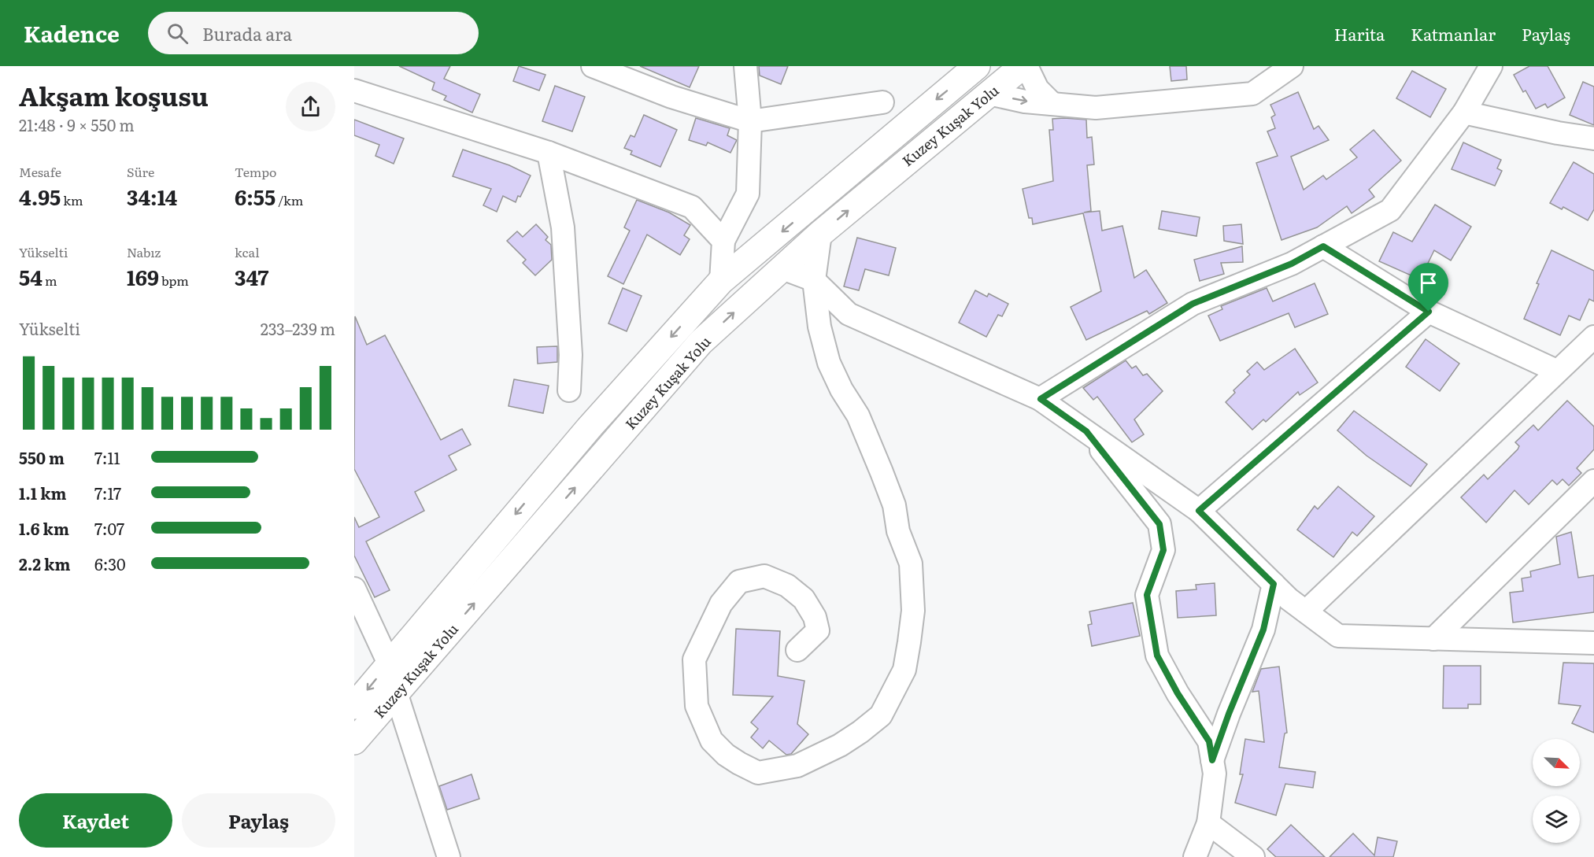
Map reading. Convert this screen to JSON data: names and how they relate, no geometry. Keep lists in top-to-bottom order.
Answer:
{
  "streets": {
    "main road": ["Kuzey Kuşak Yolu"]
  },
  "north": "bottom right",
  "page": {
    "header": "Kadence",
    "search": "Burada ara",
    "nav": ["Harita", "Katmanlar", "Paylaş"],
    "heading": ["Akşam koşusu", "21:48 · 9 × 550 m"],
    "stats": [
      ["Mesafe", "4.95 km"],
      ["Süre", "34:14"],
      ["Tempo", "6:55 /km"],
      ["Yükselti", "54 m"],
      ["Nabız", "169 bpm"],
      ["kcal", "347"]
    ],
    "chart": ["Yükselti", "233–239 m"],
    "list": [
      {
        "name": "550 m",
        "note": "7:11"
      },
      {
        "name": "1.1 km",
        "note": "7:17"
      },
      {
        "name": "1.6 km",
        "note": "7:07"
      },
      {
        "name": "2.2 km",
        "note": "6:30"
      }
    ],
    "buttons": ["Kaydet", "Paylaş"]
  }
}
